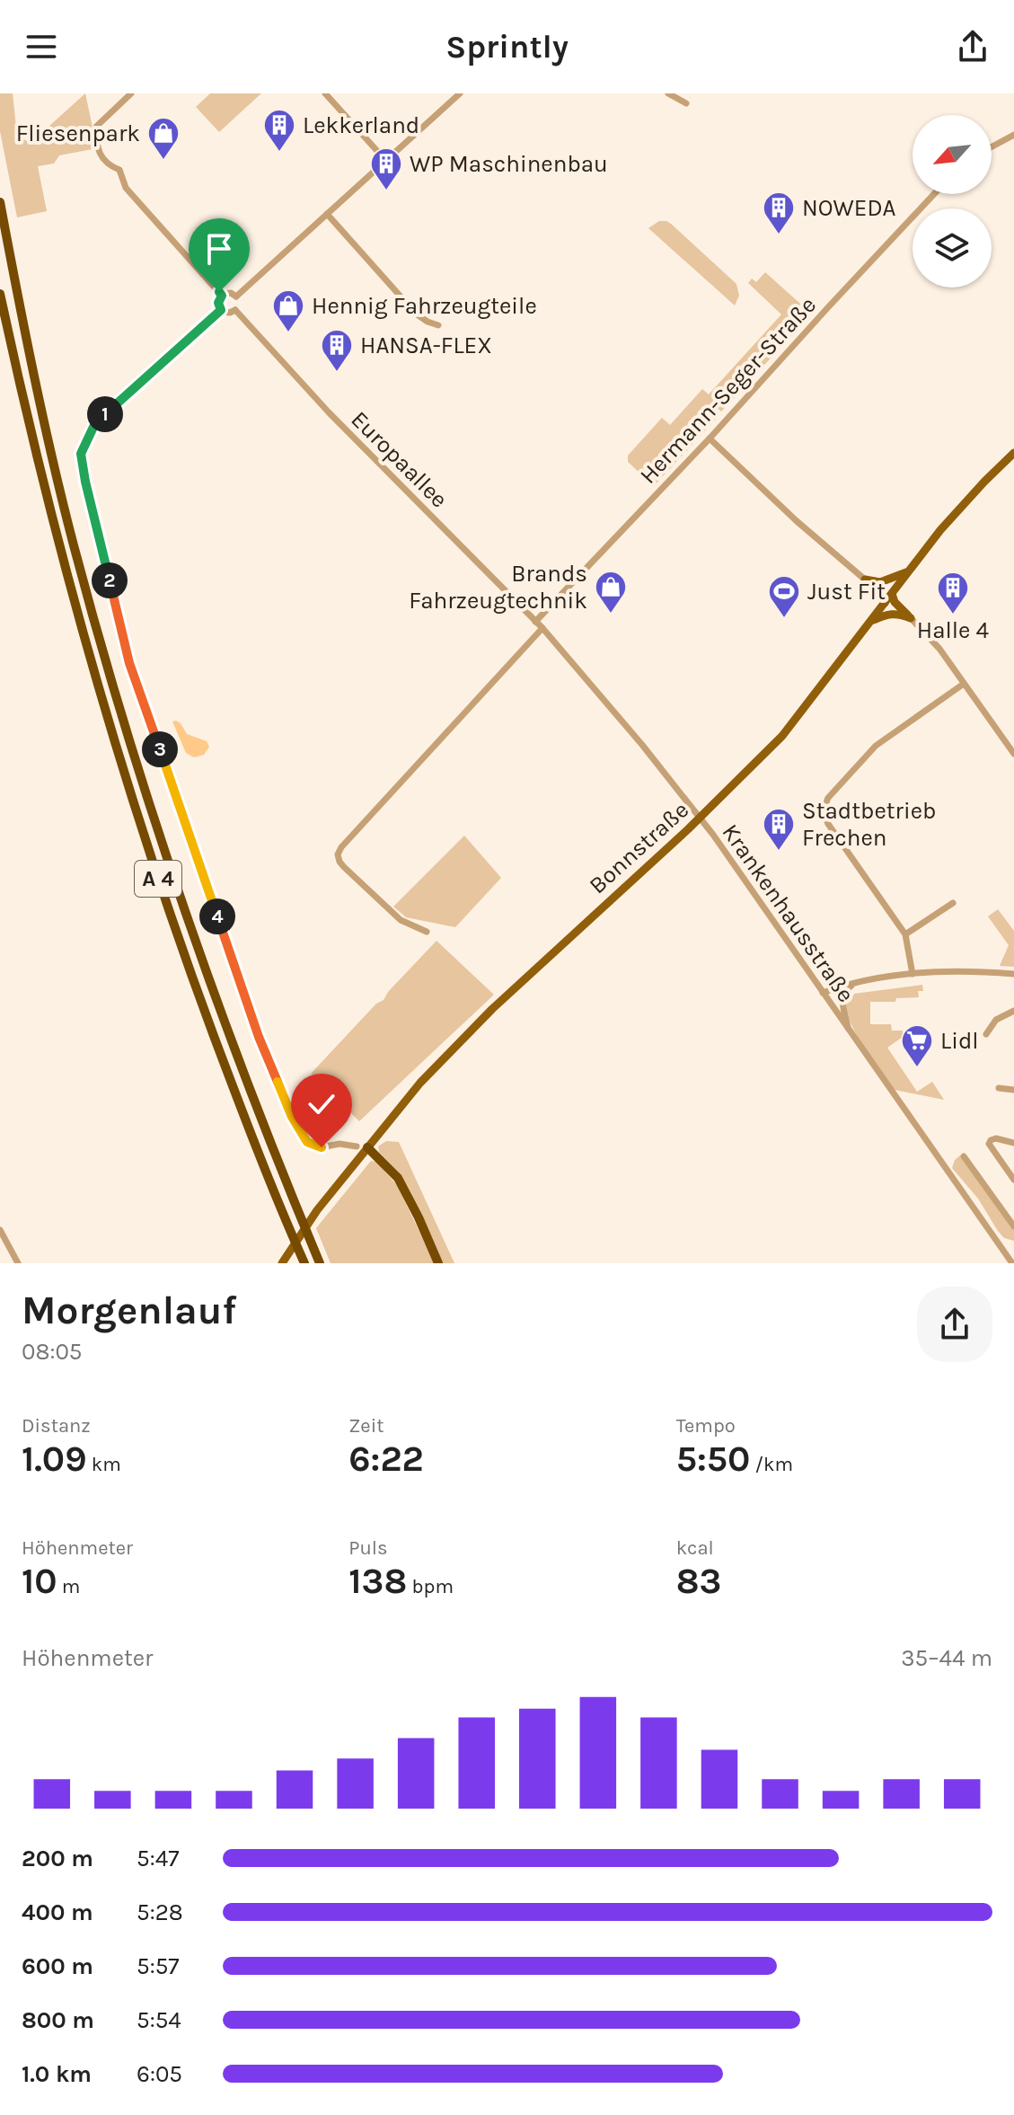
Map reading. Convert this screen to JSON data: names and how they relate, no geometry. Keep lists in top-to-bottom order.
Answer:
{
  "streets": {
    "highway": ["A 4"],
    "main road": ["Bonnstraße"],
    "street": ["Hermann-Seger-Straße", "Europaallee", "Krankenhausstraße"]
  },
  "crossings": [
    ["Hermann-Seger-Straße", "Europaallee"],
    ["Europaallee", "Bonnstraße"],
    ["Europaallee", "Krankenhausstraße"],
    ["Bonnstraße", "Krankenhausstraße"]
  ],
  "places": {
    "building": [
      "Lekkerland",
      "WP Maschinenbau",
      "NOWEDA",
      "HANSA-FLEX",
      "Halle 4",
      "Stadtbetrieb Frechen"
    ],
    "shop": ["Fliesenpark", "Hennig Fahrzeugteile", "Brands Fahrzeugtechnik"],
    "sports": ["Just Fit"],
    "supermarket": ["Lidl"]
  },
  "north": "bottom left",
  "page": {
    "header": "Sprintly",
    "pins": [
      "1",
      "2",
      "3",
      "4"
    ],
    "heading": ["Morgenlauf", "08:05"],
    "stats": [
      ["Distanz", "1.09 km"],
      ["Zeit", "6:22"],
      ["Tempo", "5:50 /km"],
      ["Höhenmeter", "10 m"],
      ["Puls", "138 bpm"],
      ["kcal", "83"]
    ],
    "chart": ["Höhenmeter", "35–44 m"],
    "list": [
      {
        "name": "200 m",
        "note": "5:47"
      },
      {
        "name": "400 m",
        "note": "5:28"
      },
      {
        "name": "600 m",
        "note": "5:57"
      },
      {
        "name": "800 m",
        "note": "5:54"
      },
      {
        "name": "1.0 km",
        "note": "6:05"
      }
    ]
  }
}
